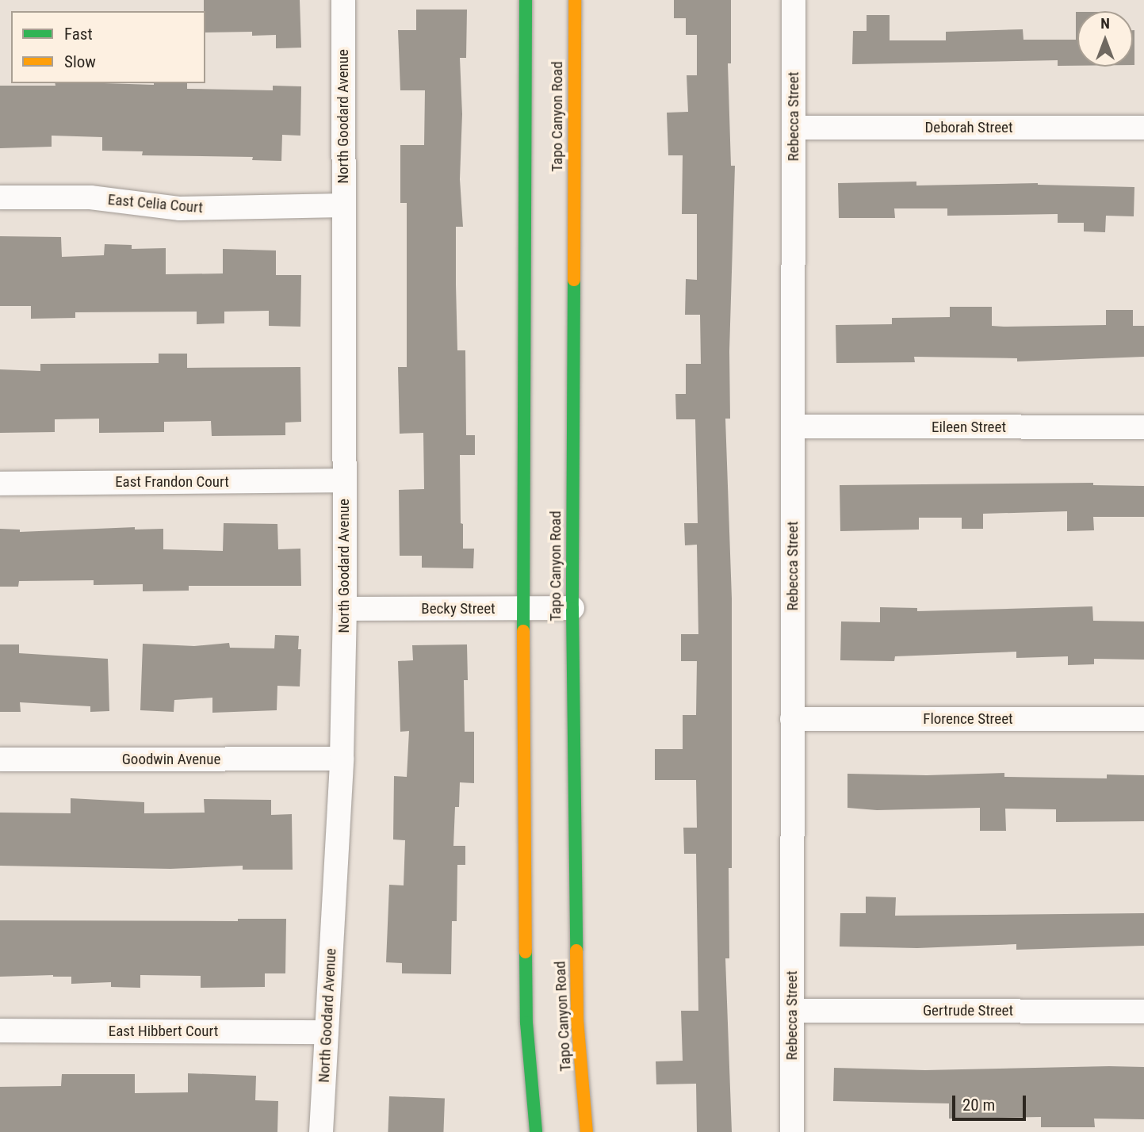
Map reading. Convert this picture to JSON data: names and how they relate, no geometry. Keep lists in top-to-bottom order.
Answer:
{
  "streets": {
    "main road": ["Tapo Canyon Road"],
    "street": [
      "North Goodard Avenue",
      "Rebecca Street",
      "Deborah Street",
      "East Celia Court",
      "Eileen Street",
      "East Frandon Court",
      "Becky Street",
      "Florence Street",
      "Goodwin Avenue",
      "Gertrude Street",
      "East Hibbert Court"
    ]
  },
  "crossings": [
    ["North Goodard Avenue", "East Celia Court"],
    ["North Goodard Avenue", "East Frandon Court"],
    ["North Goodard Avenue", "Becky Street"],
    ["North Goodard Avenue", "Goodwin Avenue"],
    ["North Goodard Avenue", "East Hibbert Court"],
    ["Tapo Canyon Road", "Becky Street"],
    ["Rebecca Street", "Deborah Street"],
    ["Rebecca Street", "Eileen Street"],
    ["Rebecca Street", "Florence Street"],
    ["Rebecca Street", "Gertrude Street"]
  ],
  "legend": ["Fast", "Slow"],
  "scale_bar": "20 m",
  "north": "top"
}
